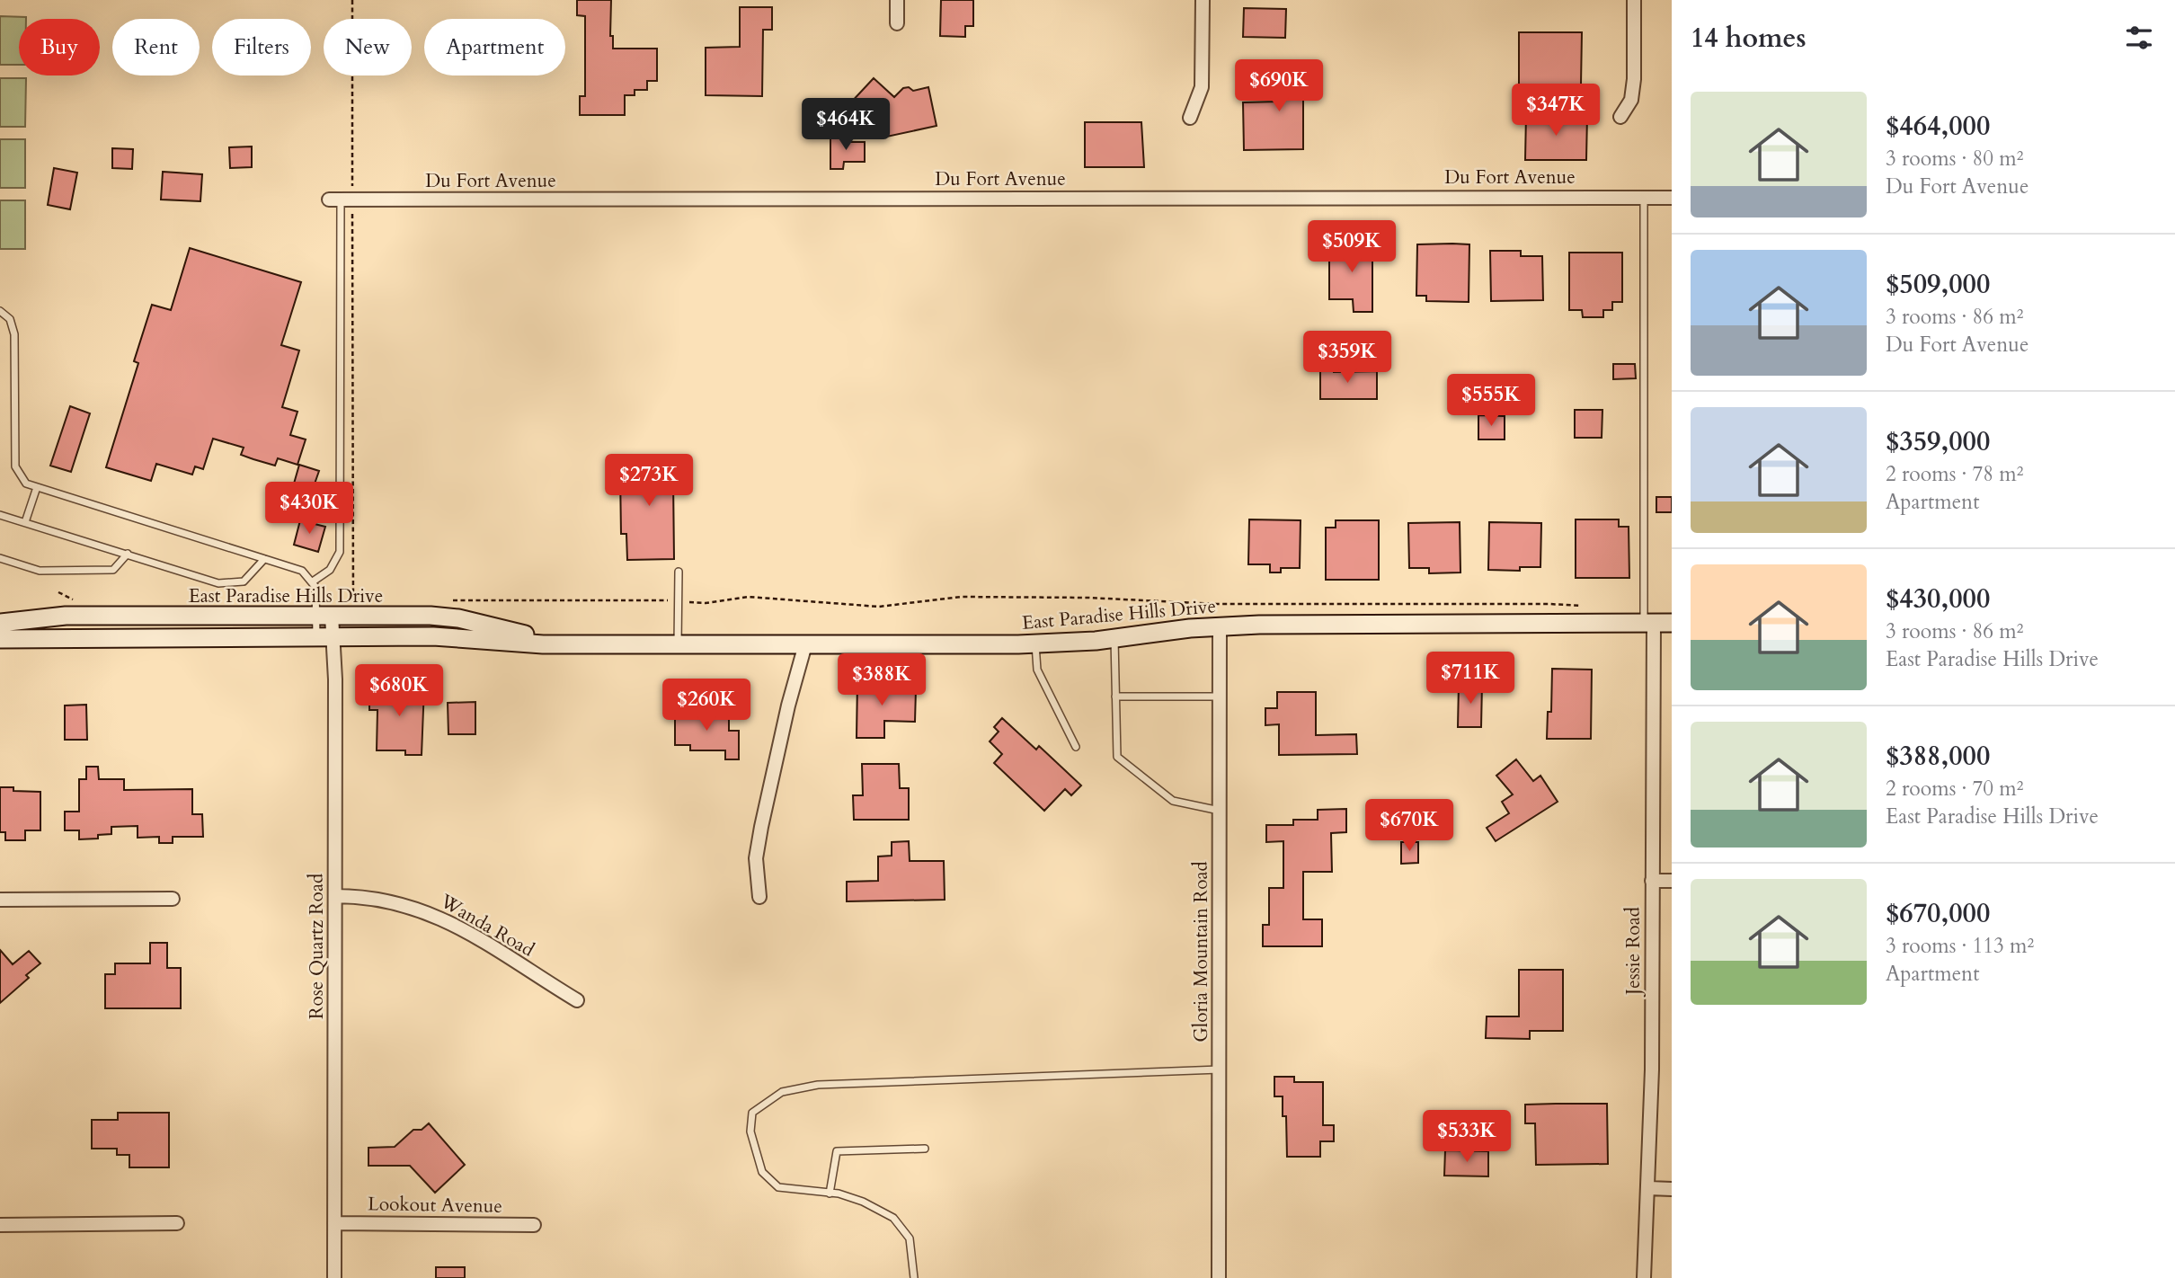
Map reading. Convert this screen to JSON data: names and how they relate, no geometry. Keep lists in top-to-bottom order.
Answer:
{
  "streets": {
    "main road": ["East Paradise Hills Drive"],
    "street": [
      "Du Fort Avenue",
      "Wanda Road",
      "Rose Quartz Road",
      "Jessie Road",
      "Gloria Mountain Road",
      "Lookout Avenue"
    ]
  },
  "crossings": [
    ["East Paradise Hills Drive", "Rose Quartz Road"],
    ["East Paradise Hills Drive", "Jessie Road"],
    ["East Paradise Hills Drive", "Gloria Mountain Road"],
    ["Wanda Road", "Rose Quartz Road"],
    ["Rose Quartz Road", "Lookout Avenue"]
  ],
  "page": {
    "heading": "14 homes",
    "chip": [
      "Buy",
      "Rent",
      "Filters",
      "New",
      "Apartment"
    ],
    "price": [
      "$690K",
      "$347K",
      "$464K",
      "$509K",
      "$359K",
      "$555K",
      "$273K",
      "$430K",
      "$711K",
      "$388K",
      "$680K",
      "$260K",
      "$670K",
      "$533K"
    ],
    "list": [
      {
        "name": "$464,000",
        "note": "3 rooms · 80 m² · Du Fort Avenue"
      },
      {
        "name": "$509,000",
        "note": "3 rooms · 86 m² · Du Fort Avenue"
      },
      {
        "name": "$359,000",
        "note": "2 rooms · 78 m² · Apartment"
      },
      {
        "name": "$430,000",
        "note": "3 rooms · 86 m² · East Paradise Hills Drive"
      },
      {
        "name": "$388,000",
        "note": "2 rooms · 70 m² · East Paradise Hills Drive"
      },
      {
        "name": "$670,000",
        "note": "3 rooms · 113 m² · Apartment"
      }
    ]
  }
}
